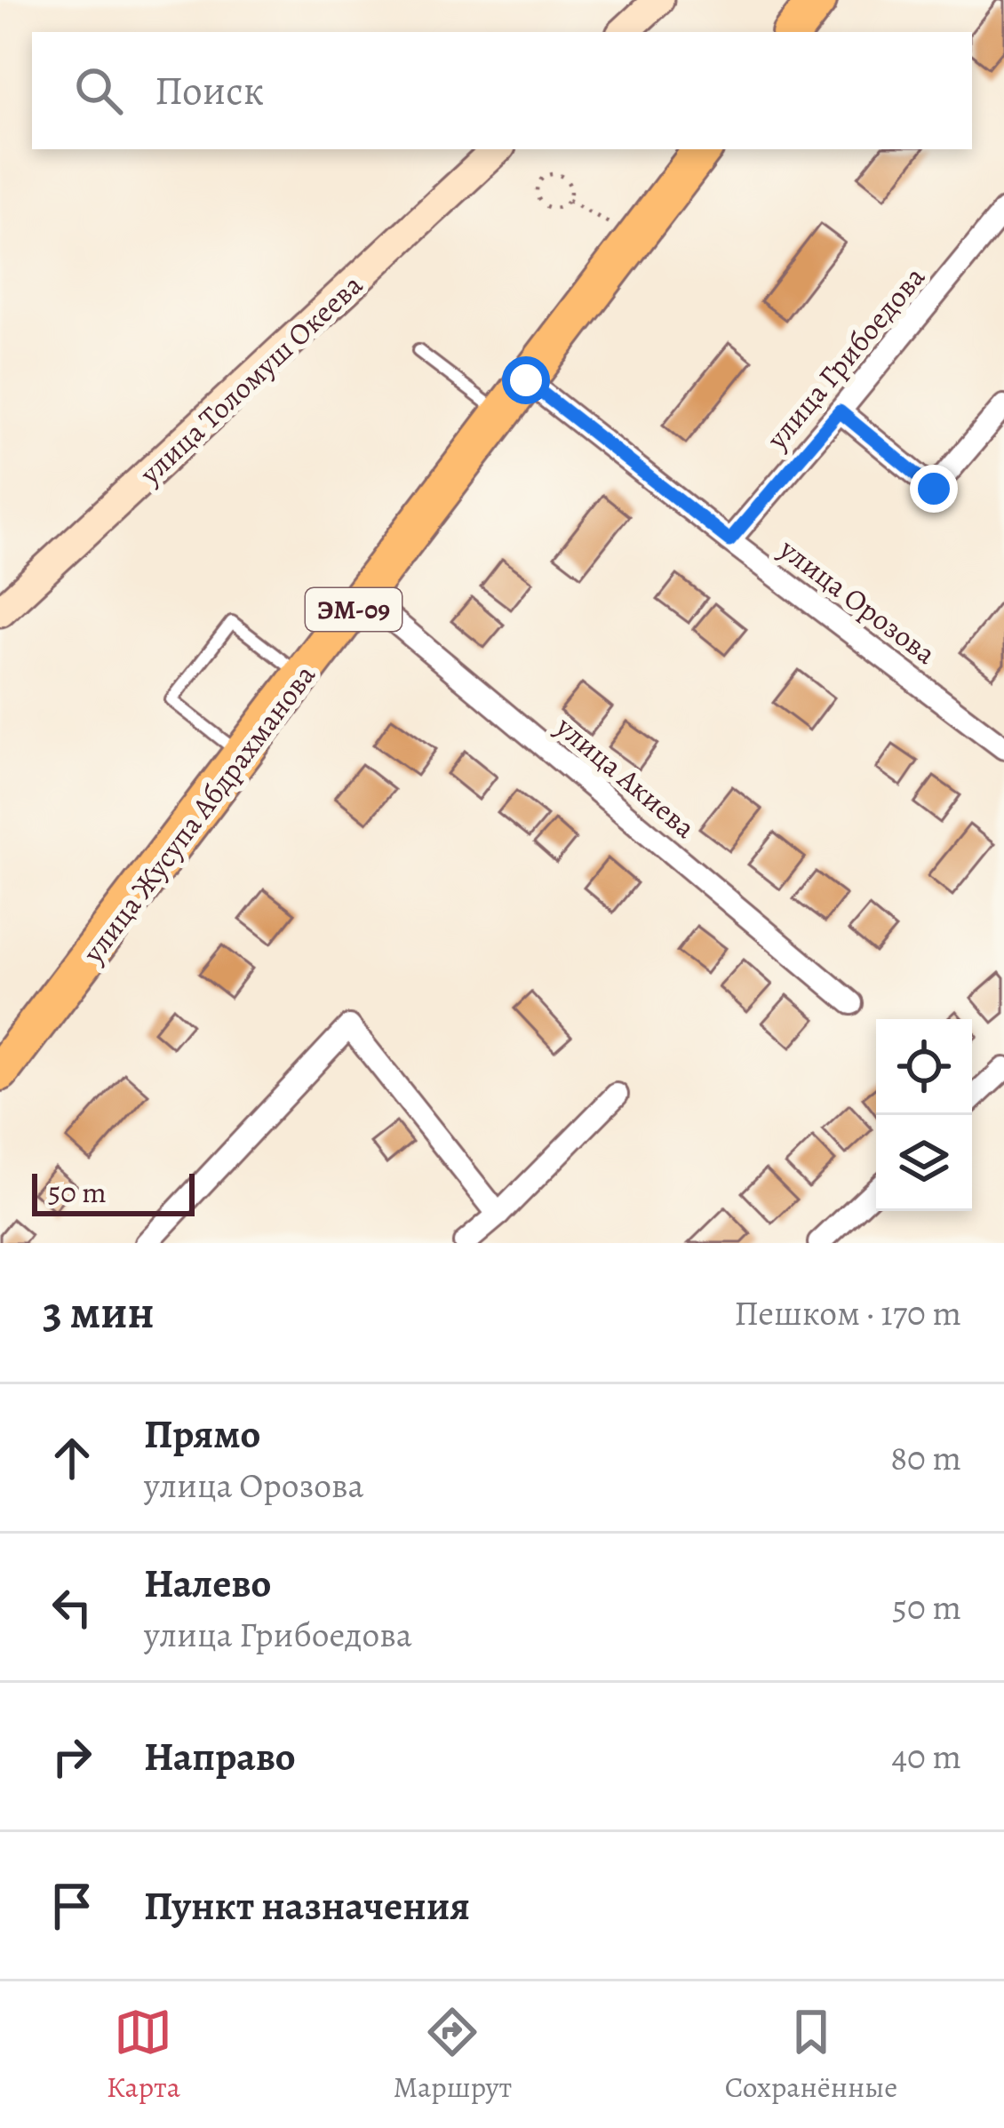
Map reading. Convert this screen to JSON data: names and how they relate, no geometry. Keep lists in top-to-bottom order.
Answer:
{
  "streets": {
    "highway": ["ЭМ-09", "улица Жусупа Абдрахманова"],
    "street": [
      "улица Грибоедова",
      "улица Толомуш Океева",
      "улица Орозова",
      "улица Акиева"
    ]
  },
  "crossings": [
    ["улица Грибоедова", "улица Орозова"],
    ["улица Орозова", "улица Жусупа Абдрахманова"],
    ["улица Акиева", "улица Жусупа Абдрахманова"]
  ],
  "scale_bar": "50 m",
  "page": {
    "search": "Поиск",
    "scale": "50 m",
    "heading": ["3 мин", "Пешком · 170 m"],
    "list": [
      ["Прямо", "улица Орозова", "80 m"],
      ["Налево", "улица Грибоедова", "50 m"],
      ["Направо", "40 m"],
      "Пункт назначения"
    ],
    "nav": ["Карта", "Маршрут", "Сохранённые"]
  }
}
